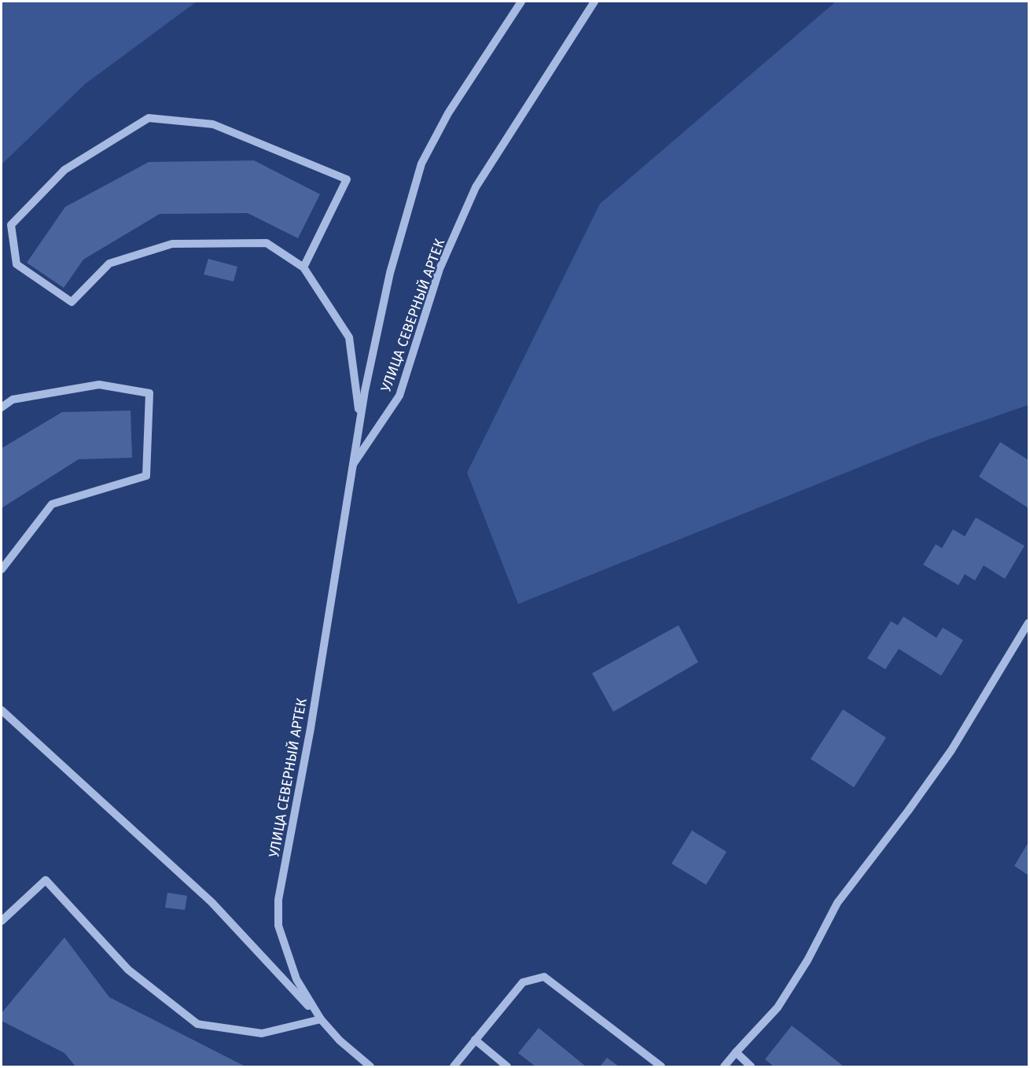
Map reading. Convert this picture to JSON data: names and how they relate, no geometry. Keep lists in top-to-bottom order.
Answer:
{
  "streets": {
    "street": ["УЛИЦА СЕВЕРНЫЙ АРТЕК"]
  }
}
